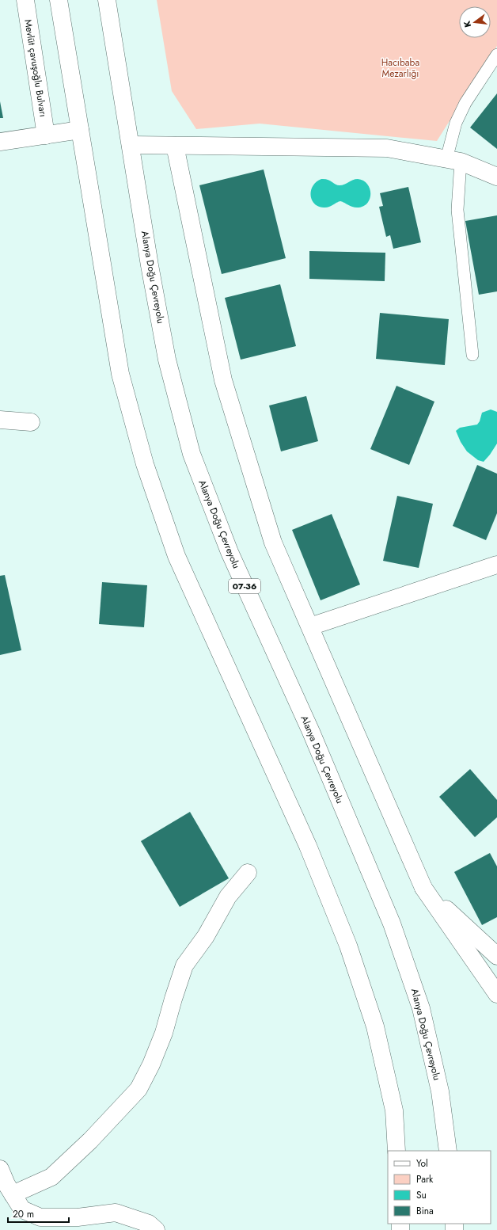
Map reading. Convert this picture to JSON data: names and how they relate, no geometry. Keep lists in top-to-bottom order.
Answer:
{
  "streets": {
    "main road": ["Mevlüt çavuşoğlu Bulvarı", "Alanya Doğu Çevreyolu", "07-36"]
  },
  "parks": ["Hacıbaba Mezarlığı"],
  "legend": [
    "Yol",
    "Park",
    "Su",
    "Bina"
  ],
  "scale_bar": "20 m",
  "north": "left"
}
